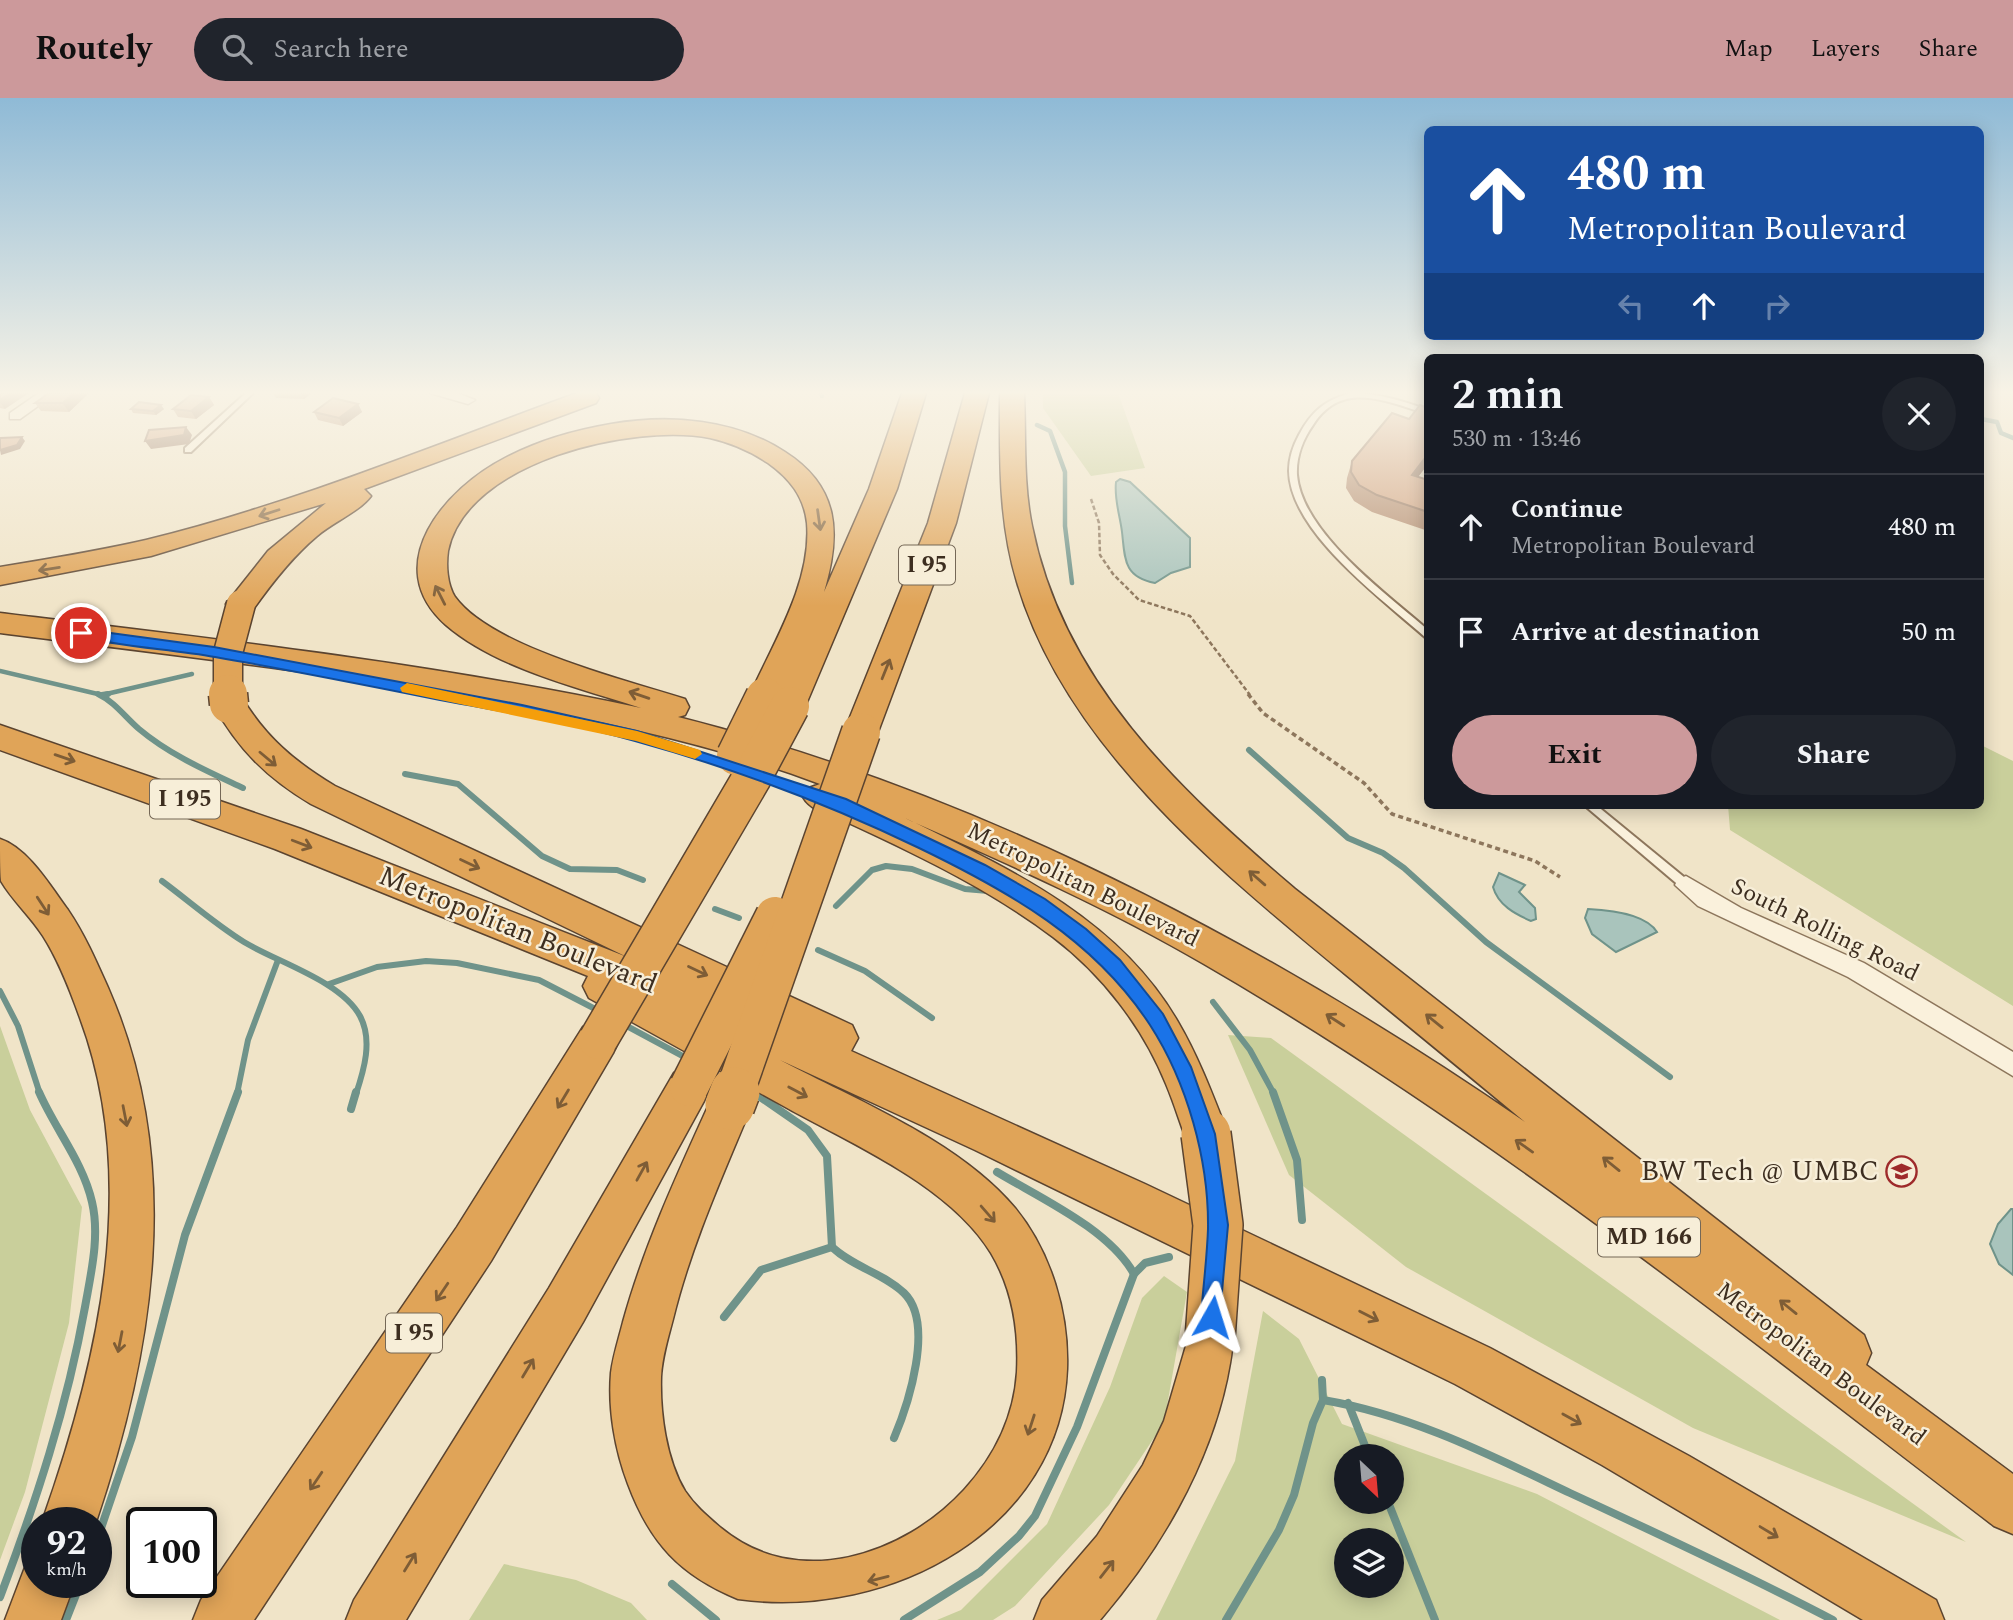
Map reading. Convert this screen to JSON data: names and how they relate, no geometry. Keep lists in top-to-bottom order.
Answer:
{
  "streets": {
    "highway": [
      "I 95",
      "I 195",
      "Metropolitan Boulevard",
      "MD 166"
    ],
    "street": ["South Rolling Road"]
  },
  "places": {
    "school or university": ["BW Tech @ UMBC"]
  },
  "north": "bottom right",
  "page": {
    "header": "Routely",
    "search": "Search here",
    "nav": ["Map", "Layers", "Share"],
    "turn": ["480 m", "Metropolitan Boulevard"],
    "heading": ["2 min", "530 m · 13:46"],
    "list": [
      {
        "name": "Continue",
        "note": "Metropolitan Boulevard",
        "value": "480 m"
      },
      {
        "name": "Arrive at destination",
        "value": "50 m"
      }
    ],
    "buttons": ["Exit", "Share"],
    "speed": "92 km/h",
    "limit": "100"
  }
}
